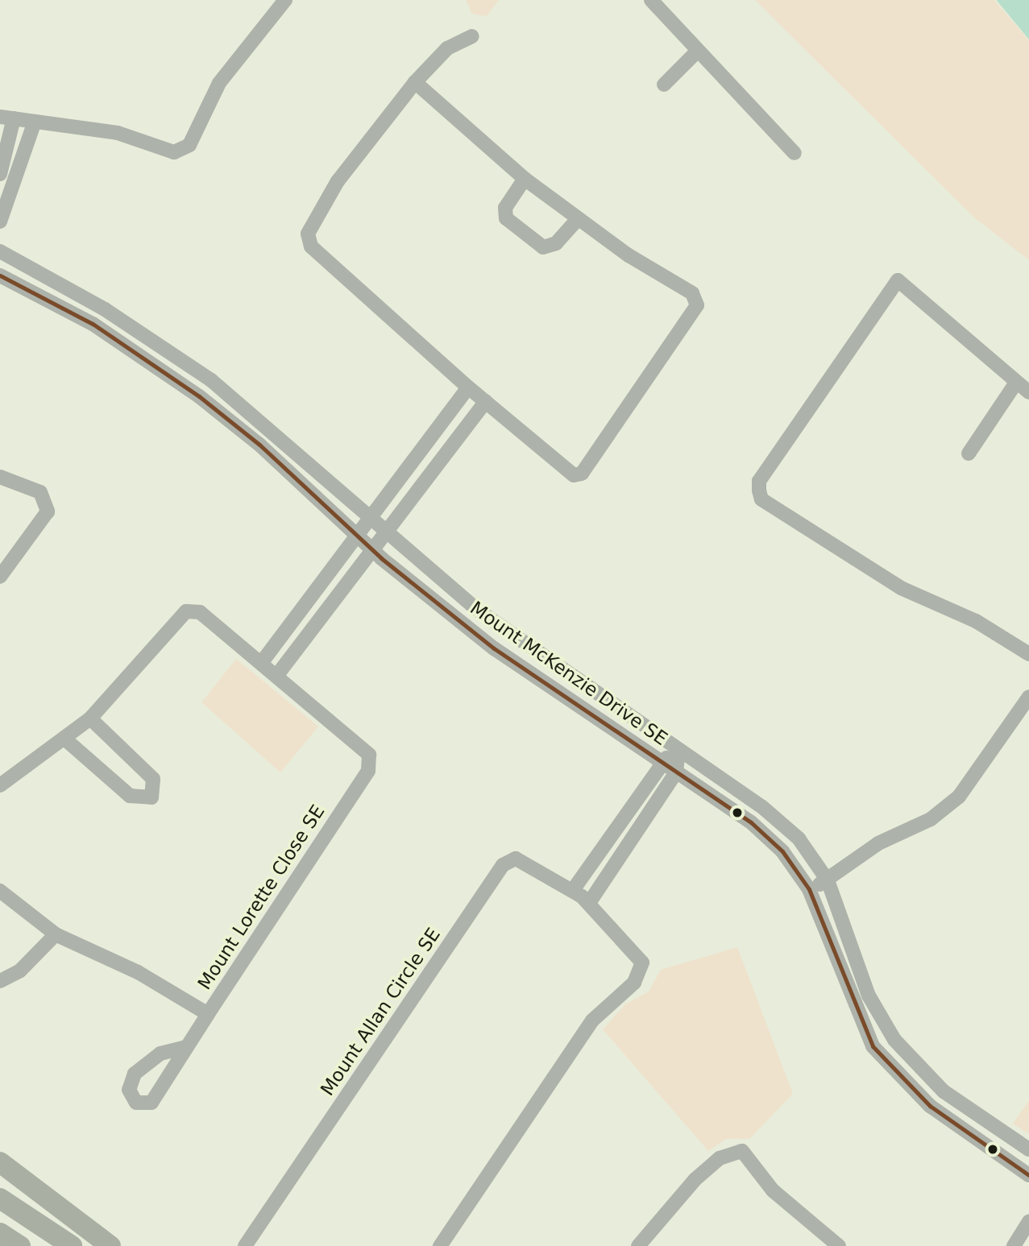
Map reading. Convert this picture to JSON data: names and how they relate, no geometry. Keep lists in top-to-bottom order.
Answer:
{
  "streets": {
    "street": ["Mount McKenzie Drive SE", "Mount Lorette Close SE", "Mount Allan Circle SE"]
  }
}
